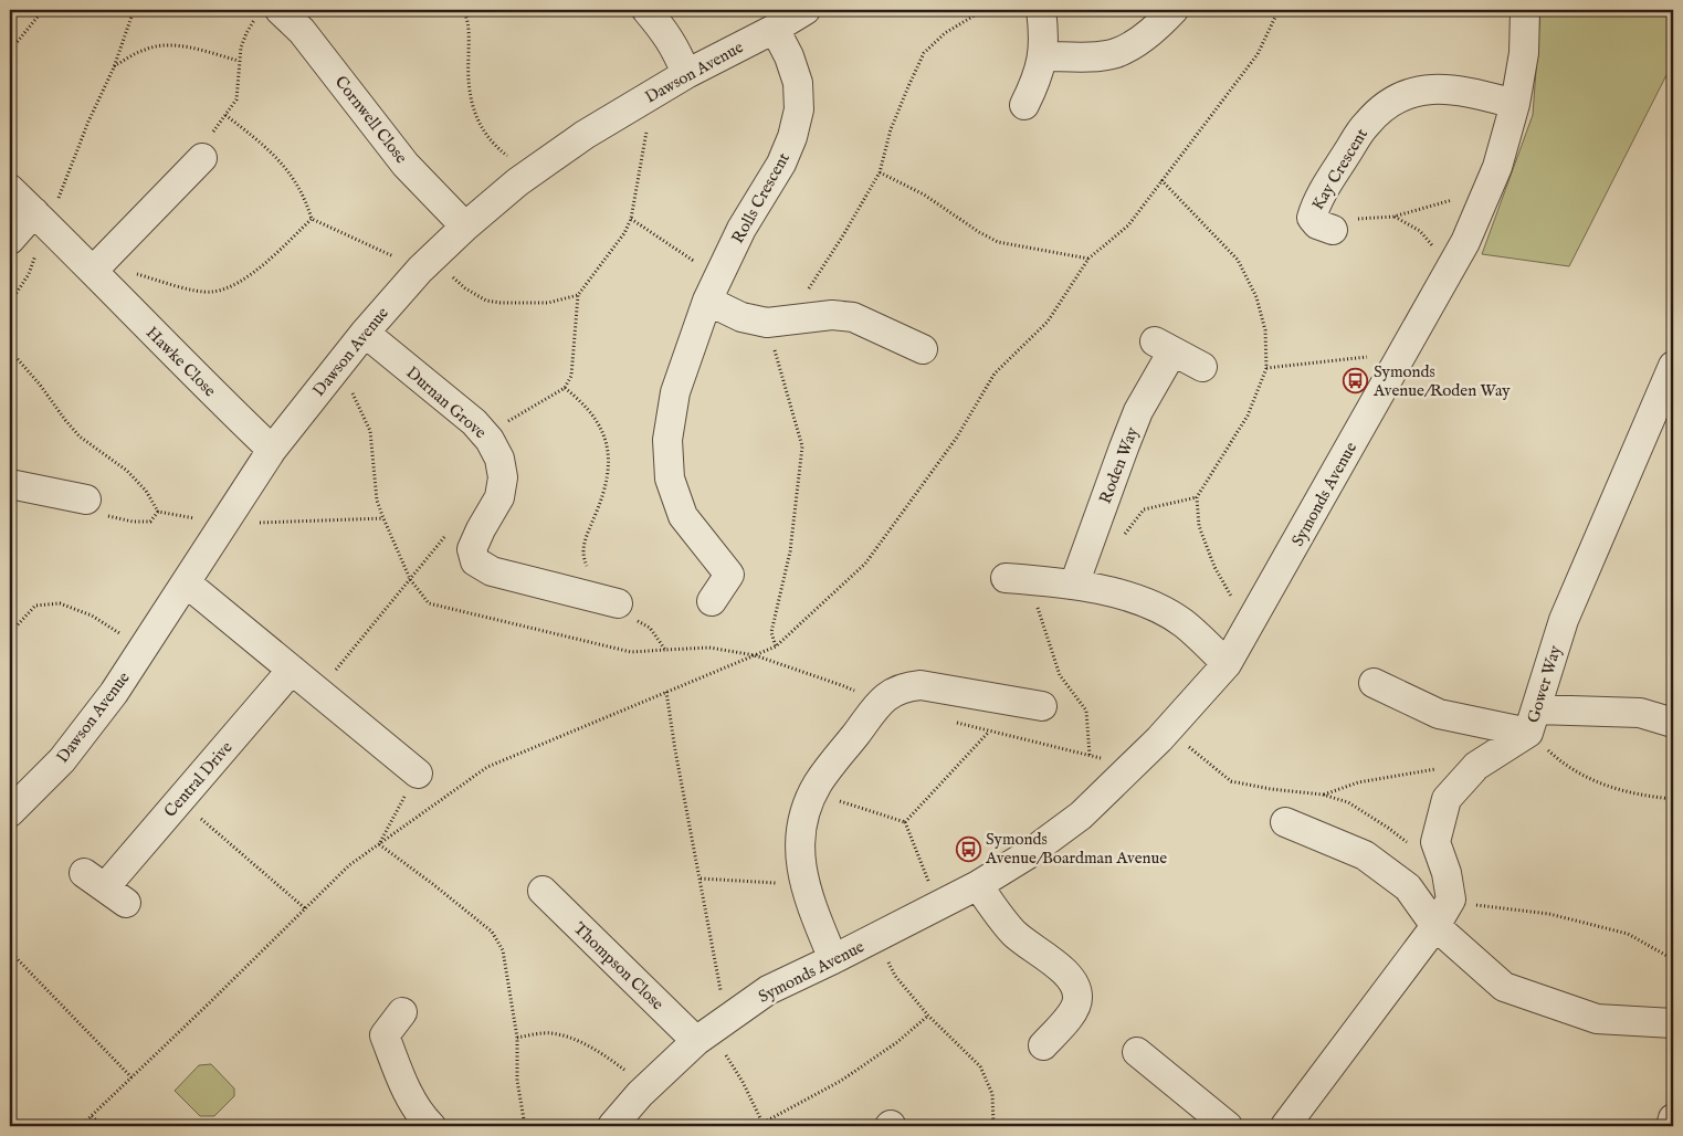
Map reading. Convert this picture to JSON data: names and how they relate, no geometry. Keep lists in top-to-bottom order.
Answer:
{
  "streets": {
    "street": [
      "Dawson Avenue",
      "Cornwell Close",
      "Kay Crescent",
      "Rolls Crescent",
      "Hawke Close",
      "Durnan Grove",
      "Roden Way",
      "Symonds Avenue",
      "Gower Way",
      "Central Drive",
      "Thompson Close"
    ]
  },
  "crossings": [
    ["Dawson Avenue", "Cornwell Close"],
    ["Dawson Avenue", "Rolls Crescent"],
    ["Dawson Avenue", "Hawke Close"],
    ["Dawson Avenue", "Durnan Grove"],
    ["Kay Crescent", "Symonds Avenue"],
    ["Symonds Avenue", "Thompson Close"]
  ],
  "places": {
    "bus stop": ["Symonds Avenue/Roden Way", "Symonds Avenue/Boardman Avenue"]
  }
}
